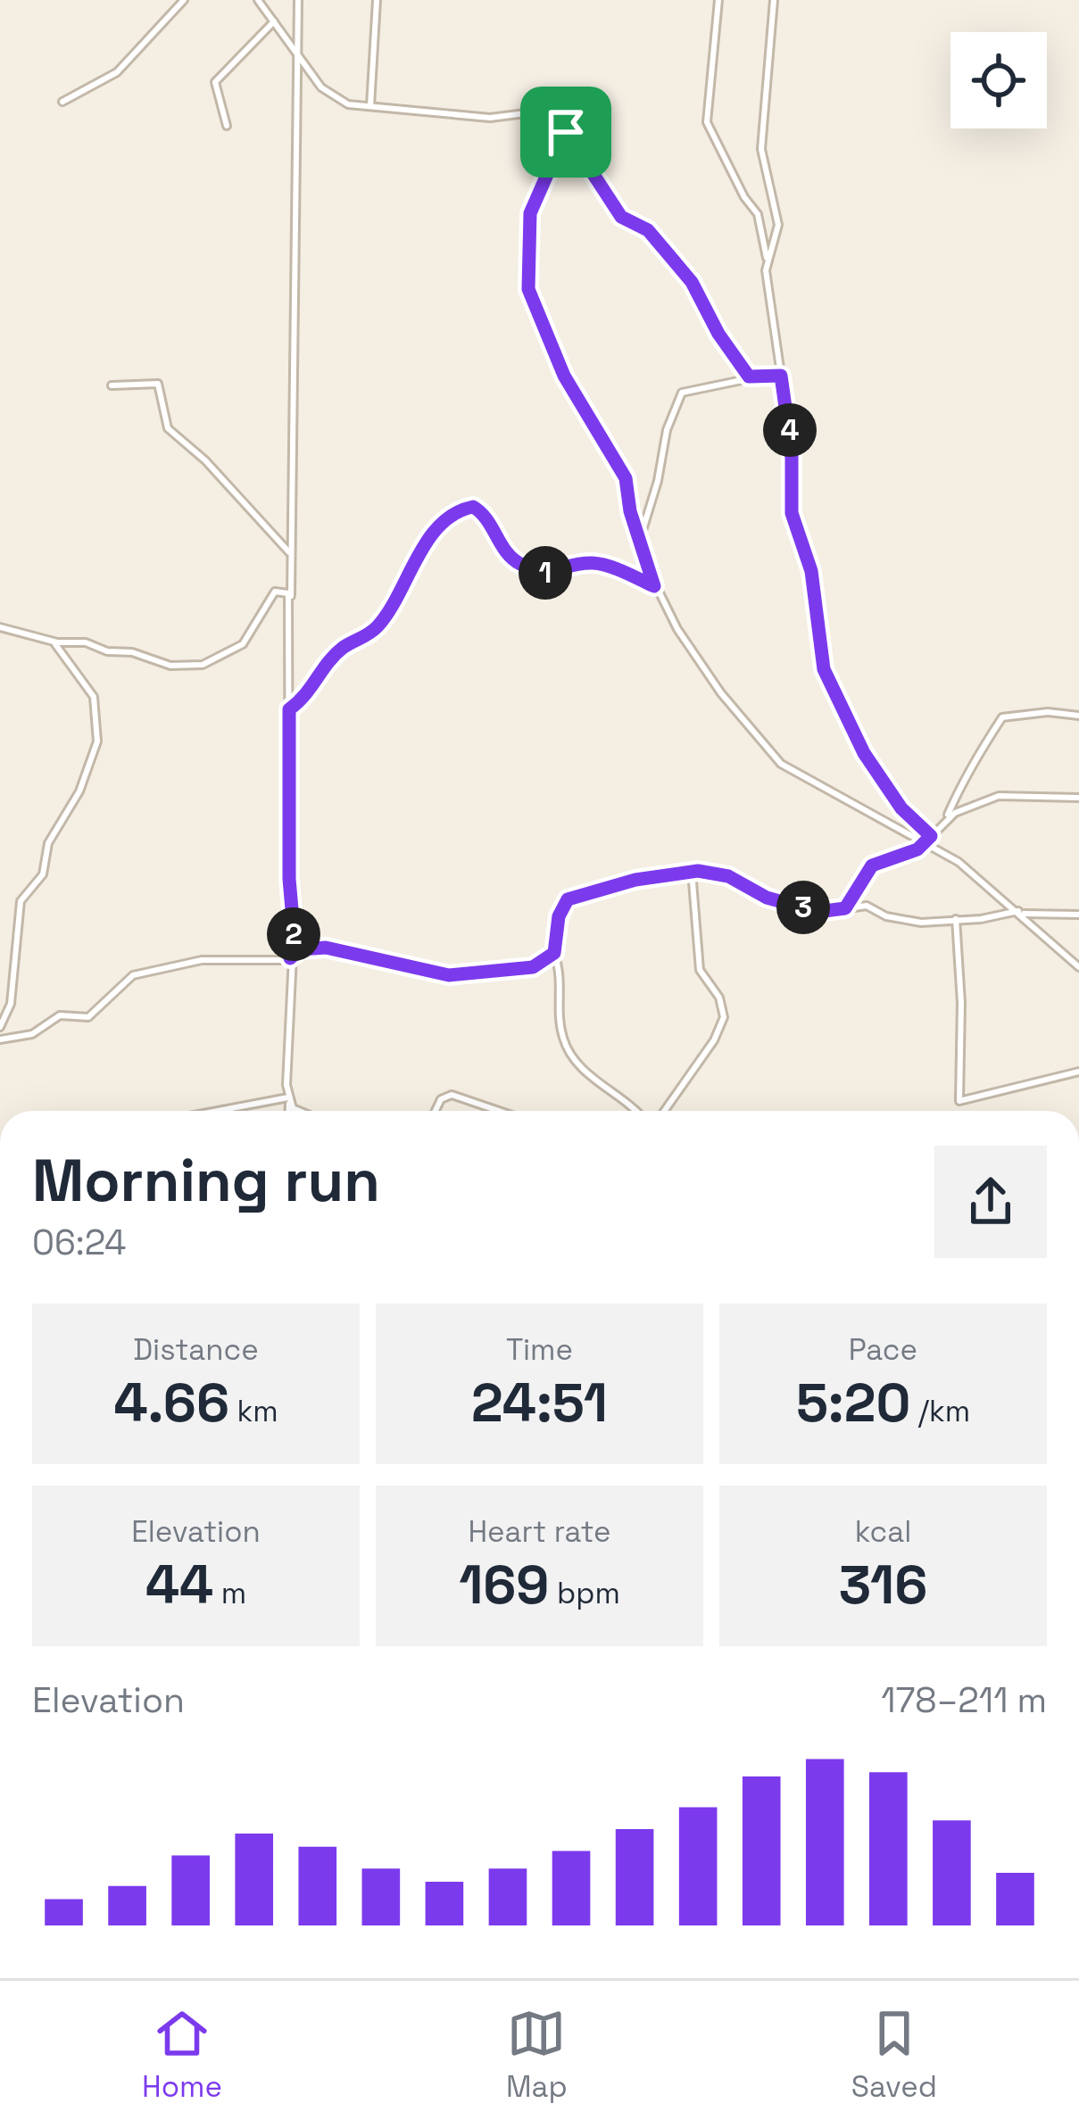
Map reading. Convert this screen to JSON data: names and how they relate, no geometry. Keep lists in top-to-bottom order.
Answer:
{
  "page": {
    "pins": [
      "4",
      "1",
      "3",
      "2"
    ],
    "heading": ["Morning run", "06:24"],
    "stats": [
      ["Distance", "4.66 km"],
      ["Time", "24:51"],
      ["Pace", "5:20 /km"],
      ["Elevation", "44 m"],
      ["Heart rate", "169 bpm"],
      ["kcal", "316"]
    ],
    "chart": ["Elevation", "178–211 m"],
    "tabs": ["Home", "Map", "Saved"]
  }
}
